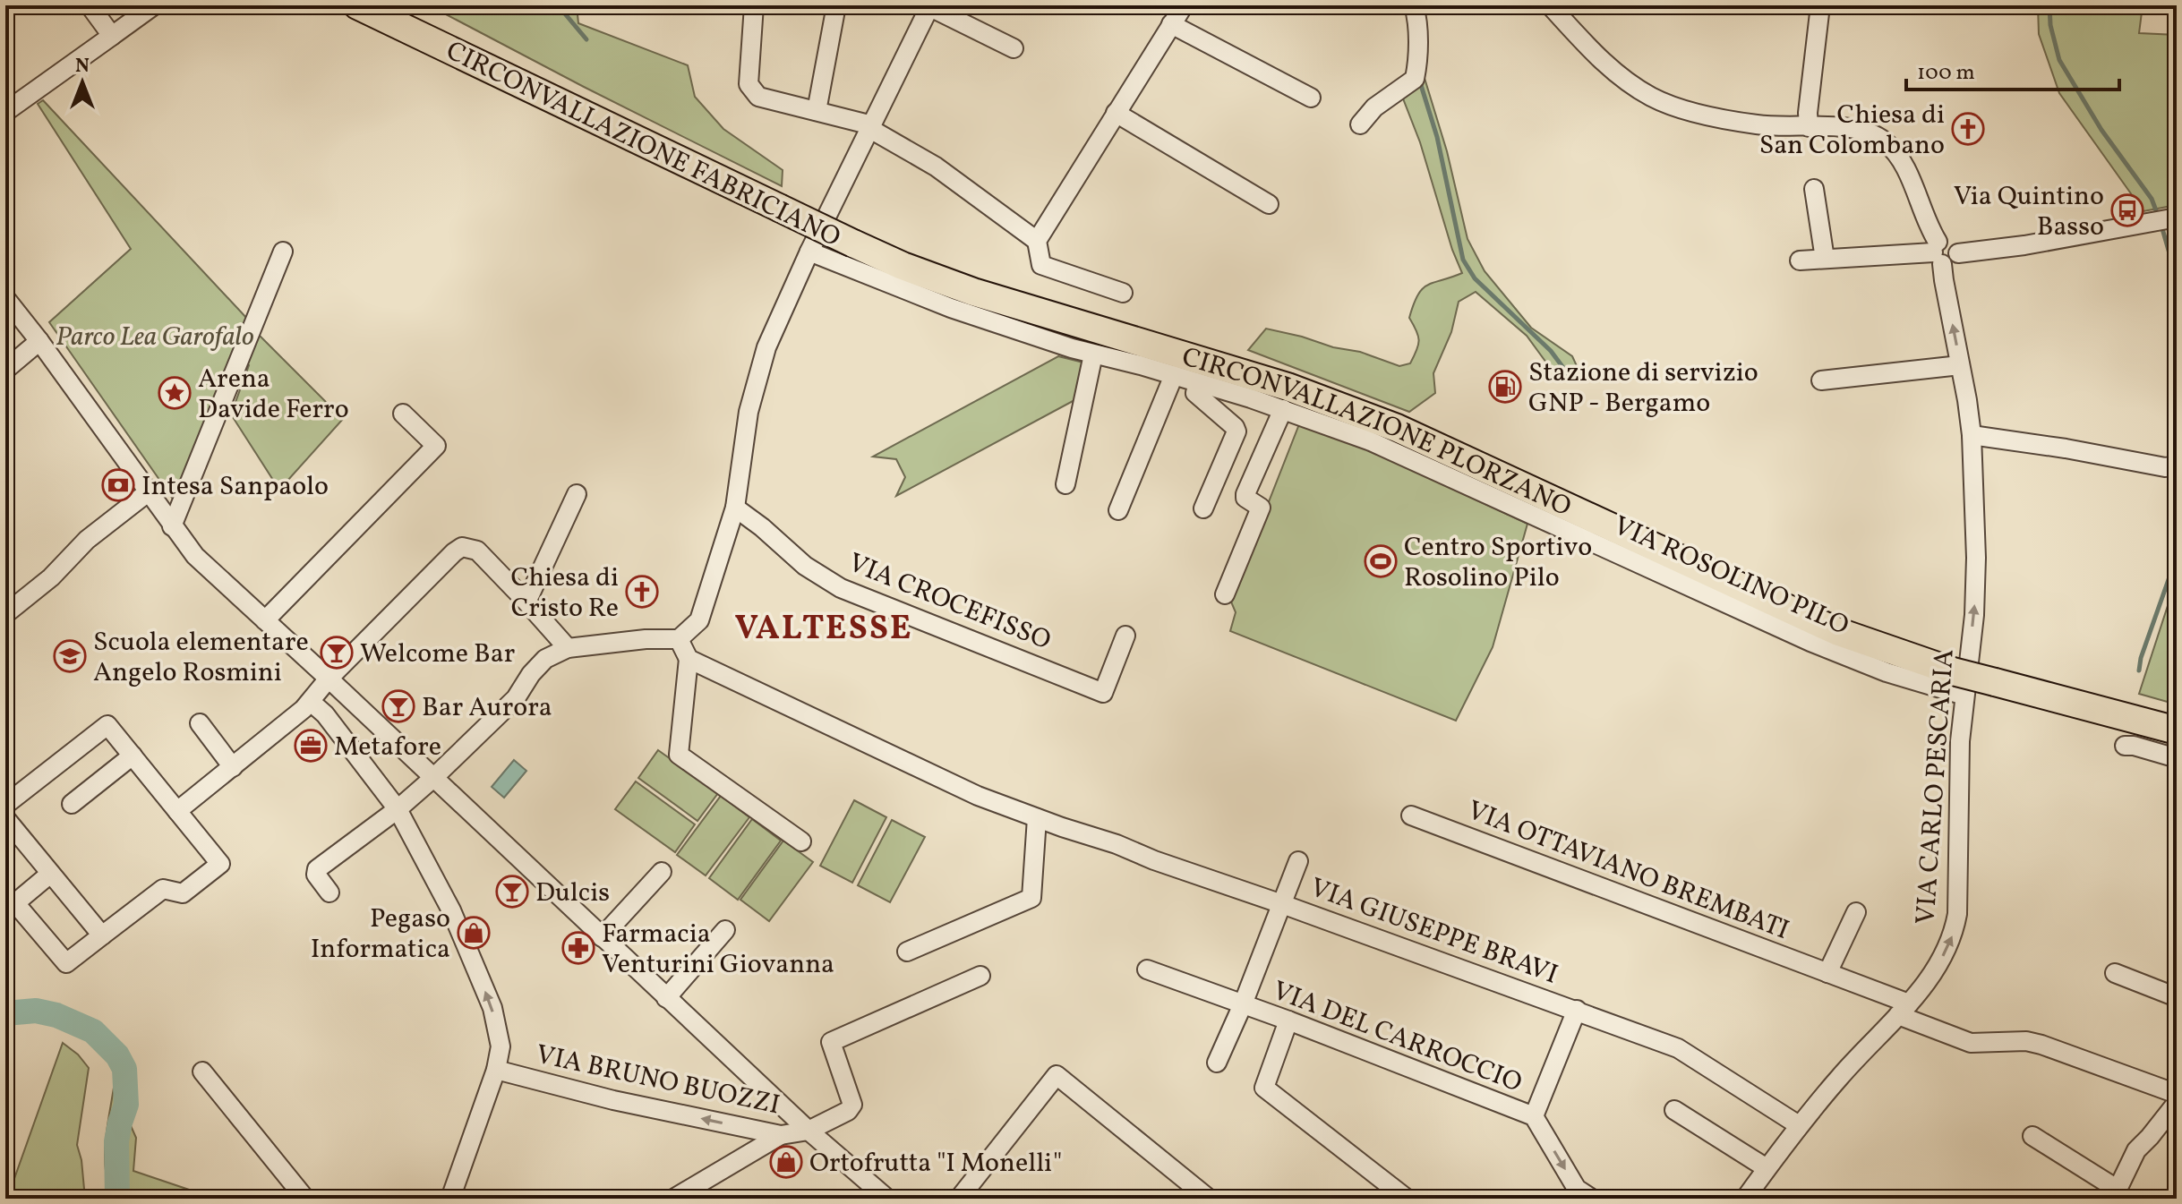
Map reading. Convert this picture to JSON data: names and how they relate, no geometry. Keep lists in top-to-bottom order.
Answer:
{
  "streets": {
    "highway": ["CIRCONVALLAZIONE FABRICIANO", "CIRCONVALLAZIONE PLORZANO"],
    "street": [
      "VIA ROSOLINO PILO",
      "VIA CROCEFISSO",
      "VIA CARLO PESCARIA",
      "VIA OTTAVIANO BREMBATI",
      "VIA GIUSEPPE BRAVI",
      "VIA DEL CARROCCIO",
      "VIA BRUNO BUOZZI"
    ]
  },
  "crossings": [
    ["CIRCONVALLAZIONE FABRICIANO", "CIRCONVALLAZIONE PLORZANO"],
    ["VIA ROSOLINO PILO", "VIA CARLO PESCARIA"],
    ["VIA CARLO PESCARIA", "VIA OTTAVIANO BREMBATI"],
    ["VIA CARLO PESCARIA", "VIA GIUSEPPE BRAVI"]
  ],
  "one_way": ["VIA CARLO PESCARIA", "VIA BRUNO BUOZZI"],
  "districts": ["VALTESSE"],
  "parks": ["Parco Lea Garofalo"],
  "places": {
    "church": ["Chiesa di San Colombano", "Chiesa di Cristo Re"],
    "bus stop": ["Via Quintino Basso"],
    "fuel station": ["Stazione di servizio GNP - Bergamo"],
    "place": ["Arena Davide Ferro"],
    "bank": ["Intesa Sanpaolo"],
    "sports": ["Centro Sportivo Rosolino Pilo"],
    "bar": ["Welcome Bar", "Bar Aurora", "Dulcis"],
    "school or university": ["Scuola elementare Angelo Rosmini"],
    "office": ["Metafore"],
    "shop": ["Pegaso Informatica", "Ortofrutta \"I Monelli\""],
    "pharmacy": ["Farmacia Venturini Giovanna"]
  },
  "scale_bar": "100 m",
  "north": "top"
}
